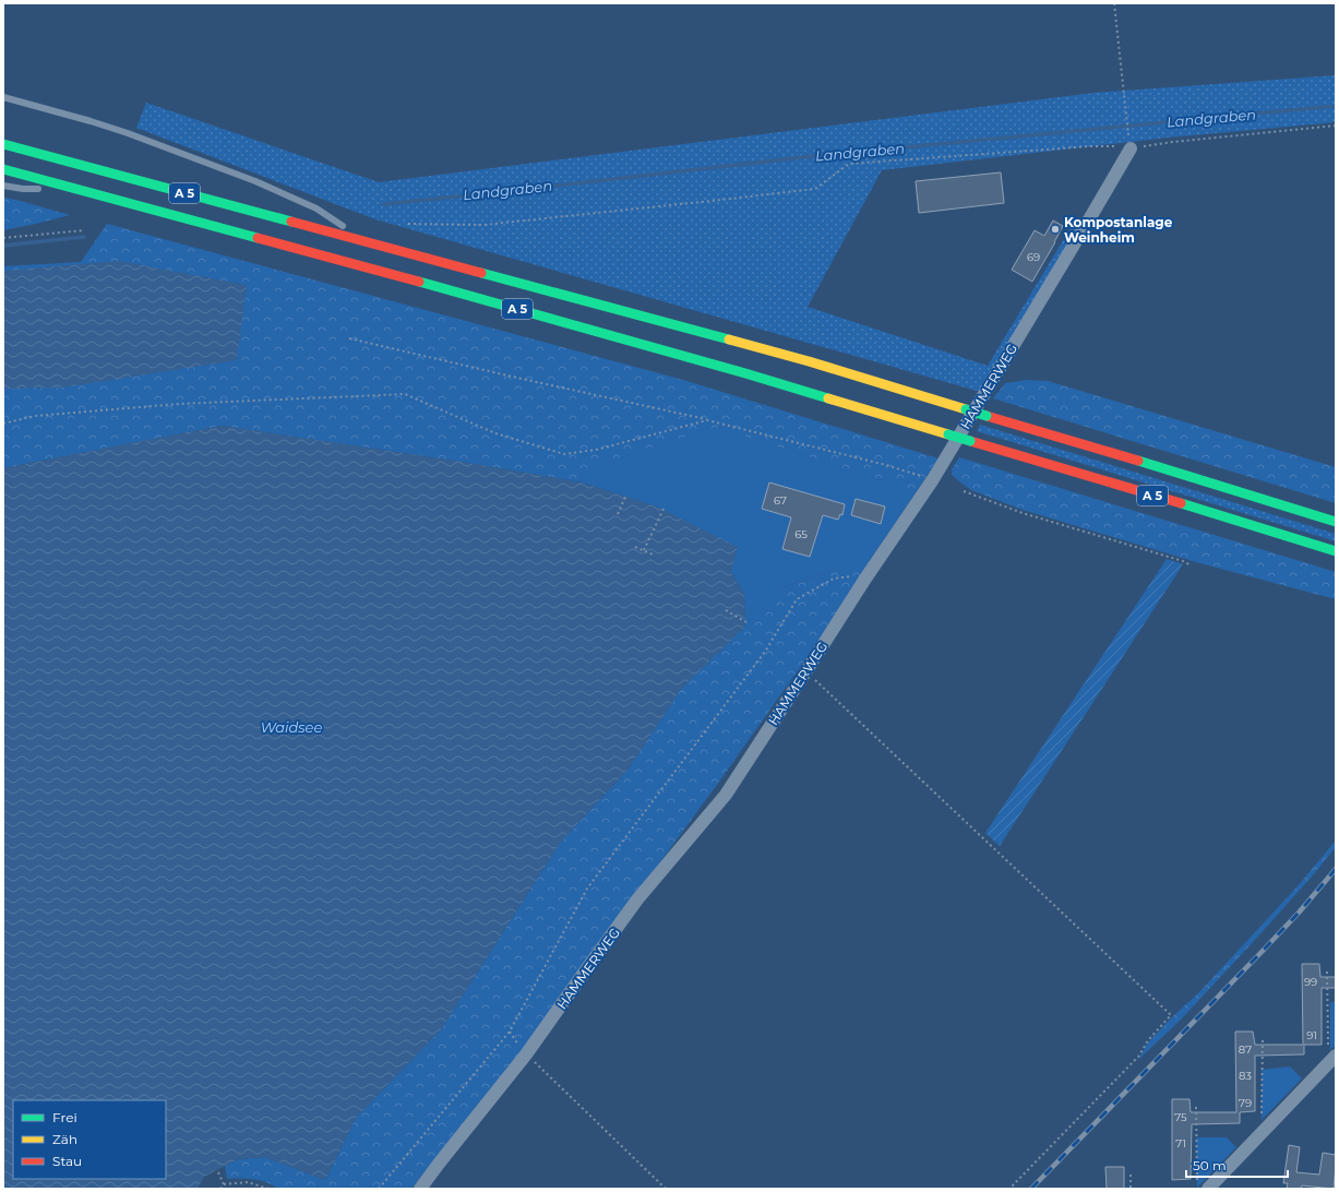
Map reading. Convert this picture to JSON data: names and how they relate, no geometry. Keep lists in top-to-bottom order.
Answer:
{
  "streets": {
    "highway": ["A 5"],
    "street": ["HAMMERWEG"]
  },
  "water": ["Landgraben", "Waidsee"],
  "places": ["Kompostanlage Weinheim"],
  "house_numbers": [
    "69",
    "67",
    "65",
    "99",
    "91",
    "87",
    "83",
    "79",
    "75",
    "71"
  ],
  "legend": ["Frei", "Zäh", "Stau"],
  "scale_bar": "50 m"
}
